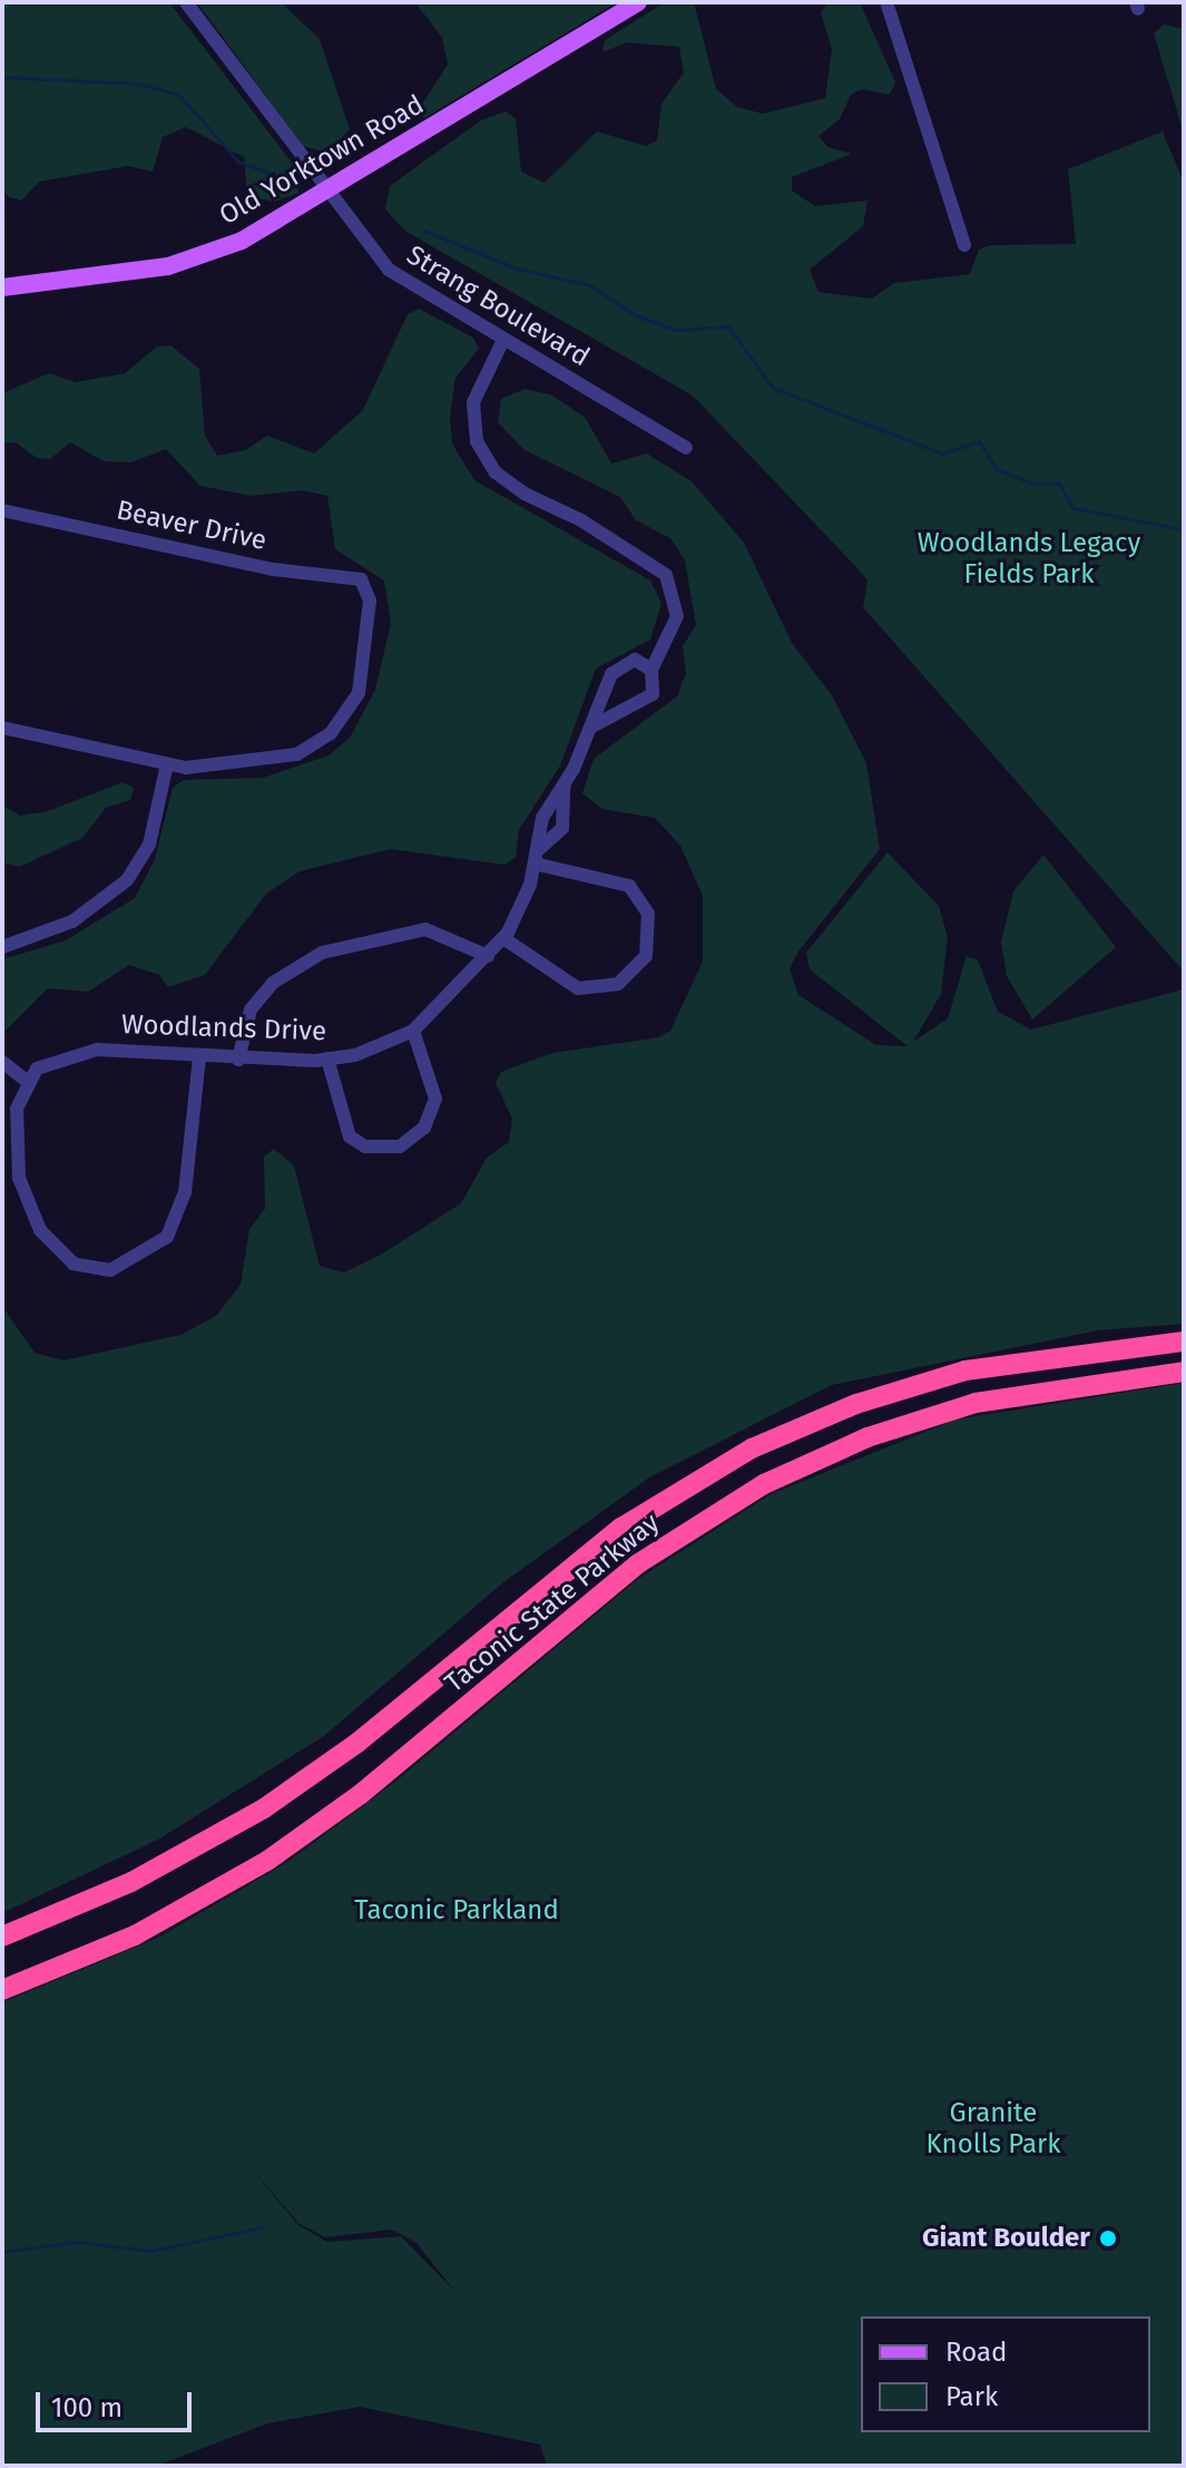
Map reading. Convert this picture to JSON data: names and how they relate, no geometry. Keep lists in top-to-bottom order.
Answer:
{
  "streets": {
    "highway": ["Taconic State Parkway"],
    "main road": ["Old Yorktown Road"],
    "street": ["Strang Boulevard", "Beaver Drive", "Woodlands Drive"]
  },
  "crossings": [
    ["Old Yorktown Road", "Strang Boulevard"]
  ],
  "parks": ["Woodlands Legacy Fields Park", "Taconic Parkland", "Granite Knolls Park"],
  "places": ["Giant Boulder"],
  "legend": ["Road", "Park"],
  "scale_bar": "100 m"
}
